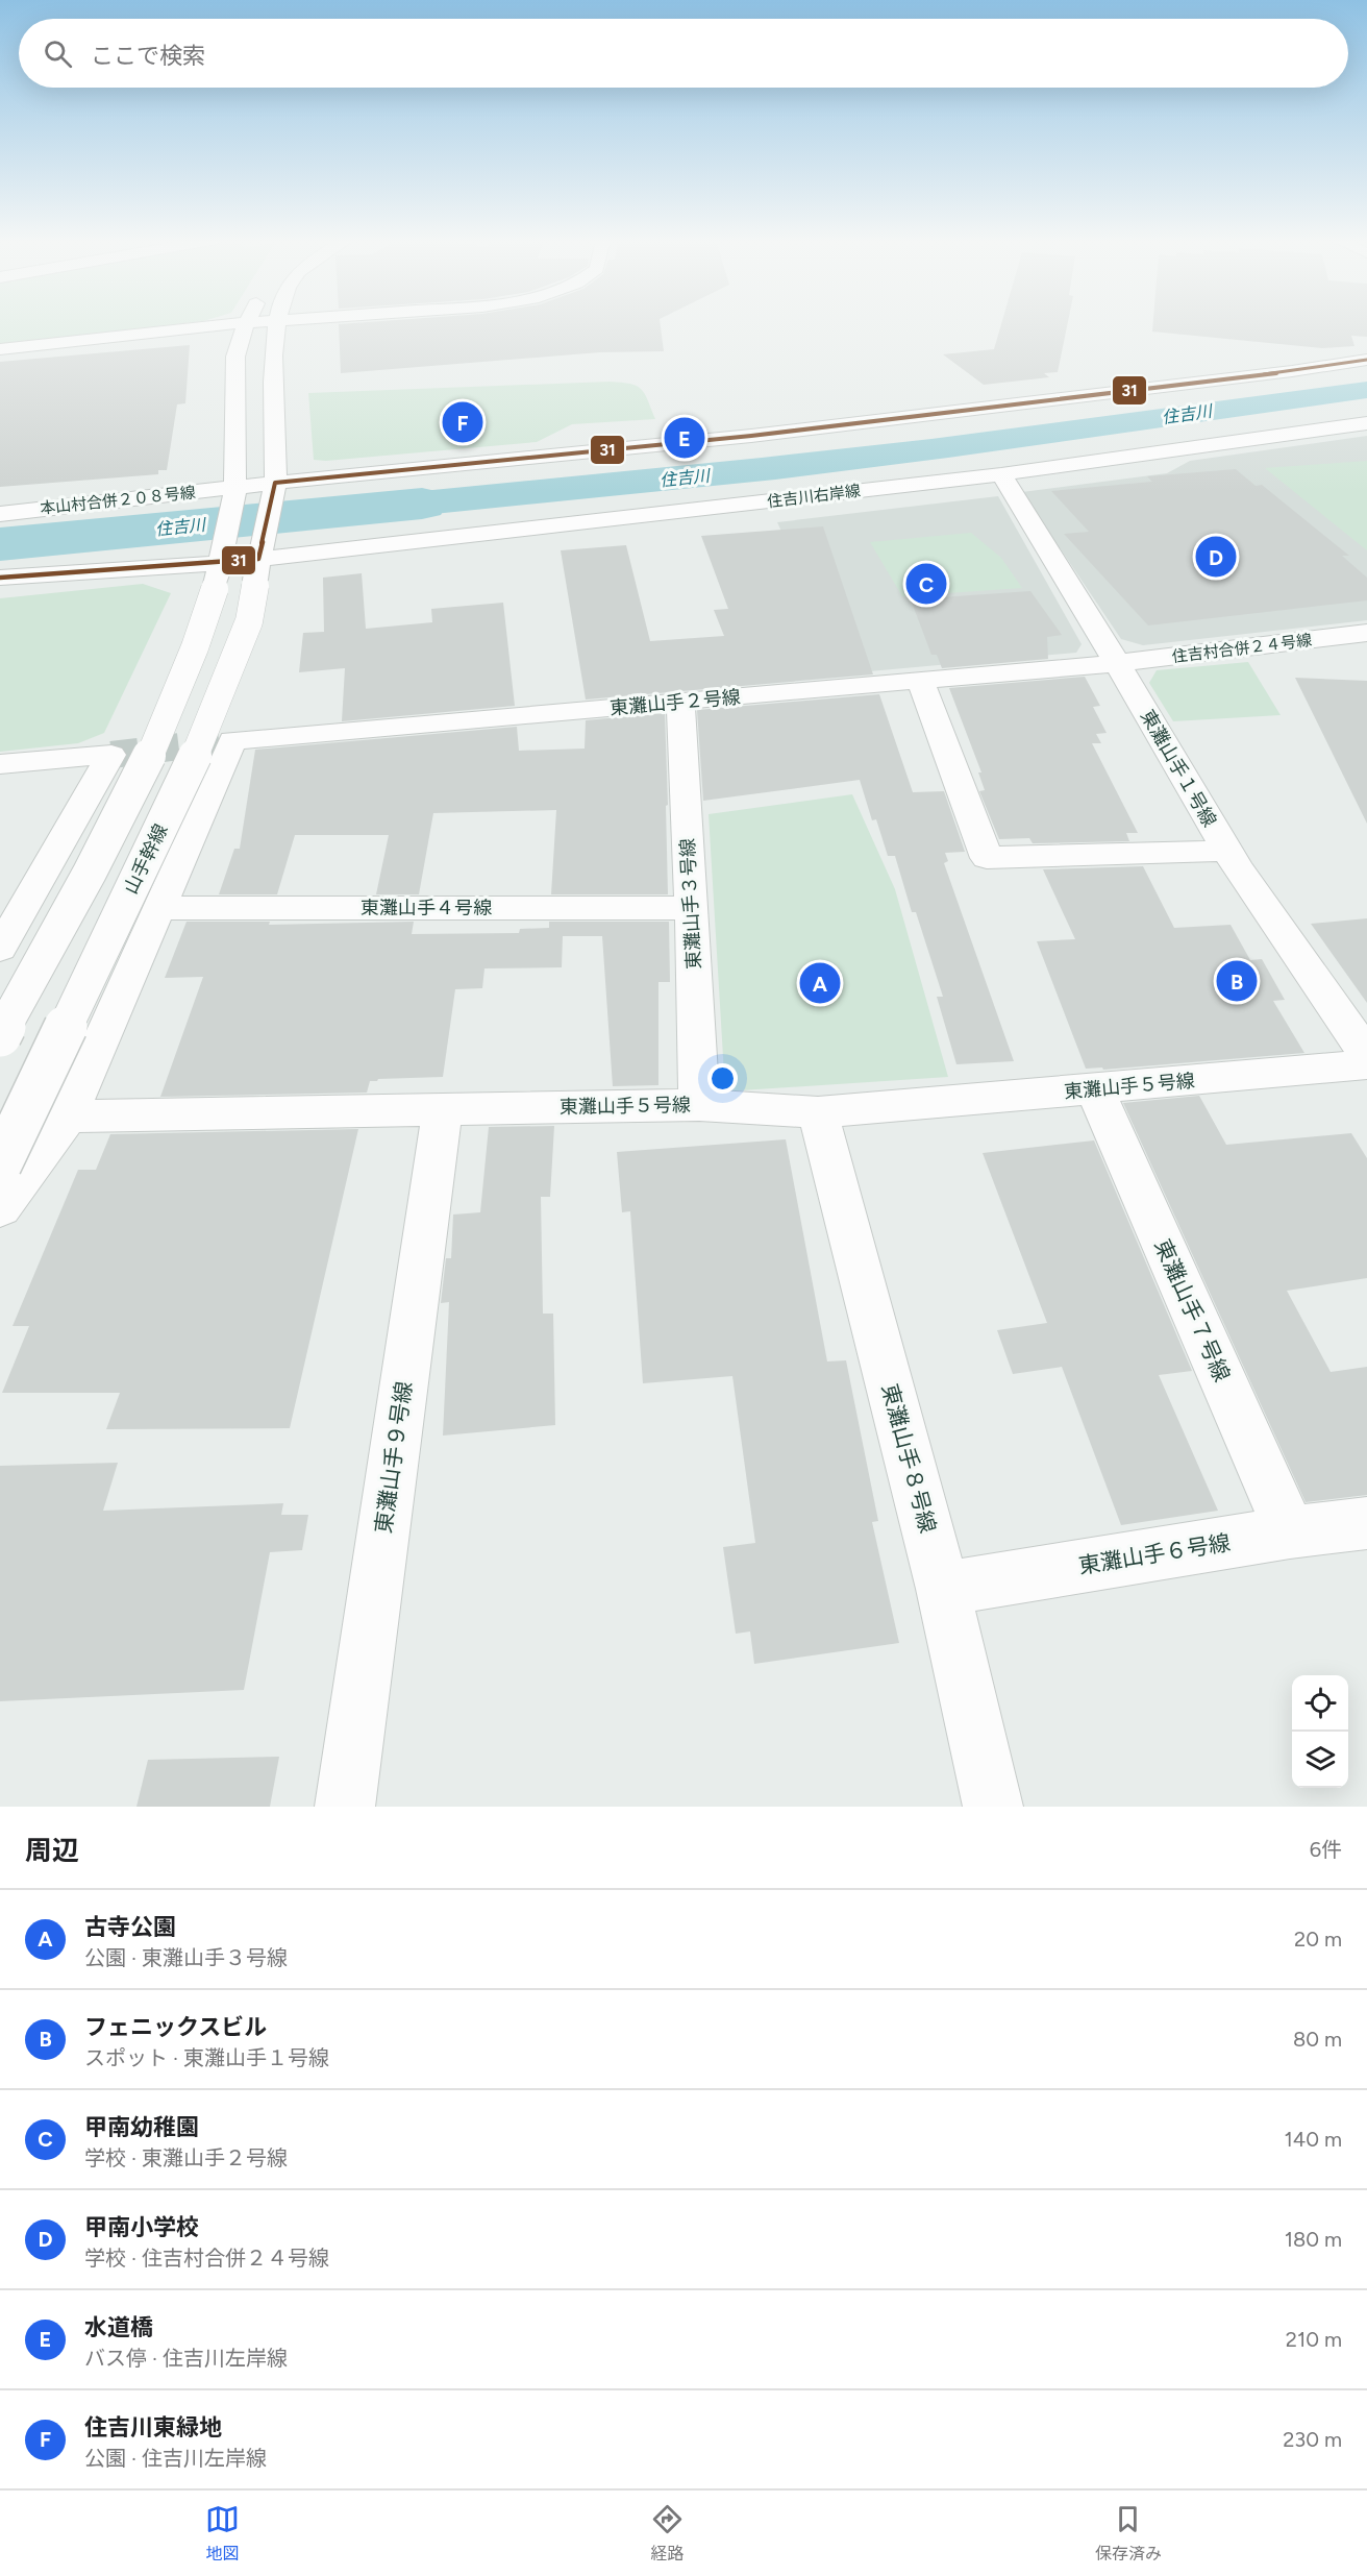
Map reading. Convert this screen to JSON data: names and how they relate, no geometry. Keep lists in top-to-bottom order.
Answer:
{
  "streets": {
    "street": [
      "住吉川右岸線",
      "本山村合併２０８号線",
      "住吉村合併２４号線",
      "東灘山手２号線",
      "東灘山手１号線",
      "山手幹線",
      "東灘山手３号線",
      "東灘山手４号線",
      "東灘山手５号線",
      "東灘山手７号線",
      "東灘山手９号線",
      "東灘山手８号線",
      "東灘山手６号線"
    ]
  },
  "crossings": [
    ["住吉川右岸線", "東灘山手１号線"],
    ["住吉川右岸線", "山手幹線"],
    ["本山村合併２０８号線", "山手幹線"],
    ["住吉村合併２４号線", "東灘山手２号線"],
    ["住吉村合併２４号線", "東灘山手１号線"],
    ["東灘山手２号線", "東灘山手１号線"],
    ["東灘山手２号線", "東灘山手３号線"],
    ["東灘山手２号線", "東灘山手４号線"],
    ["東灘山手３号線", "東灘山手４号線"],
    ["東灘山手３号線", "東灘山手５号線"],
    ["東灘山手５号線", "東灘山手７号線"],
    ["東灘山手５号線", "東灘山手９号線"],
    ["東灘山手５号線", "東灘山手８号線"],
    ["東灘山手７号線", "東灘山手６号線"],
    ["東灘山手８号線", "東灘山手６号線"]
  ],
  "water": ["住吉川"],
  "lines": ["transit line 31"],
  "page": {
    "search": "ここで検索",
    "pins": [
      "F",
      "E",
      "D",
      "C",
      "B",
      "A"
    ],
    "heading": ["周辺", "6件"],
    "list": [
      {
        "mark": "A",
        "name": "古寺公園",
        "note": "公園 · 東灘山手３号線",
        "value": "20 m"
      },
      {
        "mark": "B",
        "name": "フェニックスビル",
        "note": "スポット · 東灘山手１号線",
        "value": "80 m"
      },
      {
        "mark": "C",
        "name": "甲南幼稚園",
        "note": "学校 · 東灘山手２号線",
        "value": "140 m"
      },
      {
        "mark": "D",
        "name": "甲南小学校",
        "note": "学校 · 住吉村合併２４号線",
        "value": "180 m"
      },
      {
        "mark": "E",
        "name": "水道橋",
        "note": "バス停 · 住吉川左岸線",
        "value": "210 m"
      },
      {
        "mark": "F",
        "name": "住吉川東緑地",
        "note": "公園 · 住吉川左岸線",
        "value": "230 m"
      }
    ],
    "nav": ["地図", "経路", "保存済み"]
  }
}
